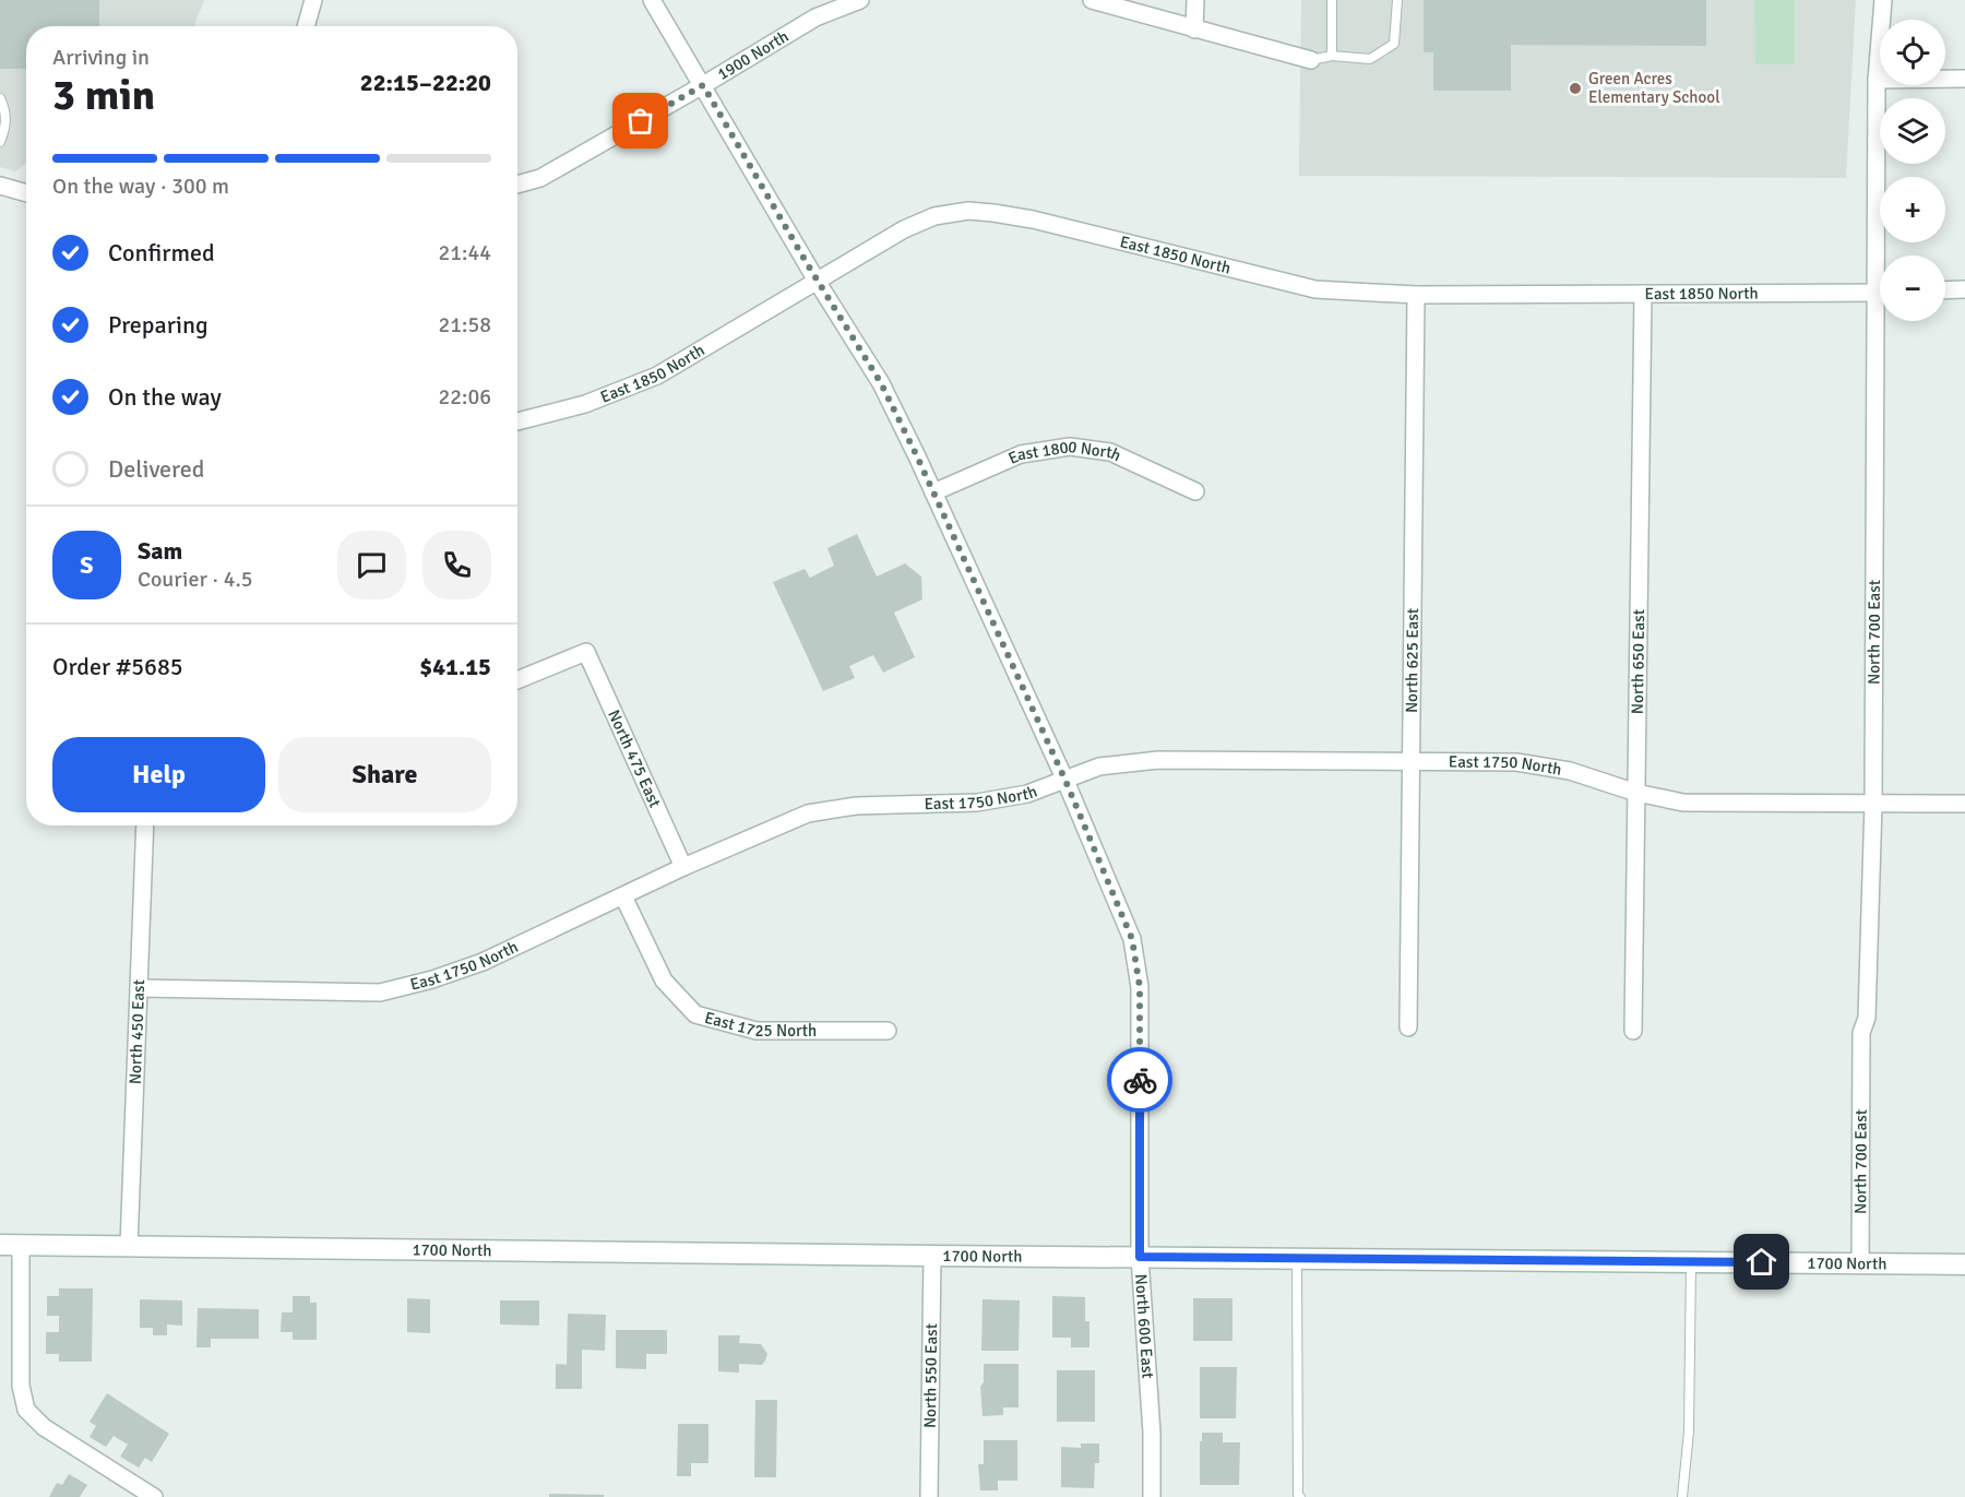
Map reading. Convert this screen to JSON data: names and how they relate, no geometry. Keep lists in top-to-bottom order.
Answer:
{
  "streets": {
    "street": [
      "1900 North",
      "East 1850 North",
      "East 1800 North",
      "North 700 East",
      "North 625 East",
      "North 650 East",
      "North 475 East",
      "East 1750 North",
      "East 1725 North",
      "North 450 East",
      "1700 North",
      "North 600 East",
      "North 550 East"
    ]
  },
  "crossings": [
    ["1900 North", "North 600 East"],
    ["East 1850 North", "North 625 East"],
    ["East 1850 North", "North 650 East"],
    ["East 1850 North", "North 600 East"],
    ["East 1800 North", "North 600 East"],
    ["North 700 East", "East 1750 North"],
    ["North 700 East", "1700 North"],
    ["North 625 East", "East 1750 North"],
    ["North 650 East", "East 1750 North"],
    ["North 475 East", "East 1750 North"],
    ["East 1750 North", "East 1725 North"],
    ["East 1750 North", "North 450 East"],
    ["East 1750 North", "North 600 East"],
    ["North 450 East", "1700 North"],
    ["1700 North", "North 600 East"],
    ["1700 North", "North 550 East"]
  ],
  "places": ["Green Acres Elementary School"],
  "page": {
    "map_buttons": ["+", "−"],
    "heading": ["3 min", "Arriving in", "22:15–22:20"],
    "panel": [
      "Sam",
      "Courier · 4.5",
      "Order #5685",
      "$41.15"
    ],
    "bar": "On the way · 300 m",
    "list": [
      ["Confirmed", "21:44"],
      ["Preparing", "21:58"],
      ["On the way", "22:06"],
      "Delivered"
    ],
    "round": "S",
    "buttons": ["Help", "Share"]
  }
}
